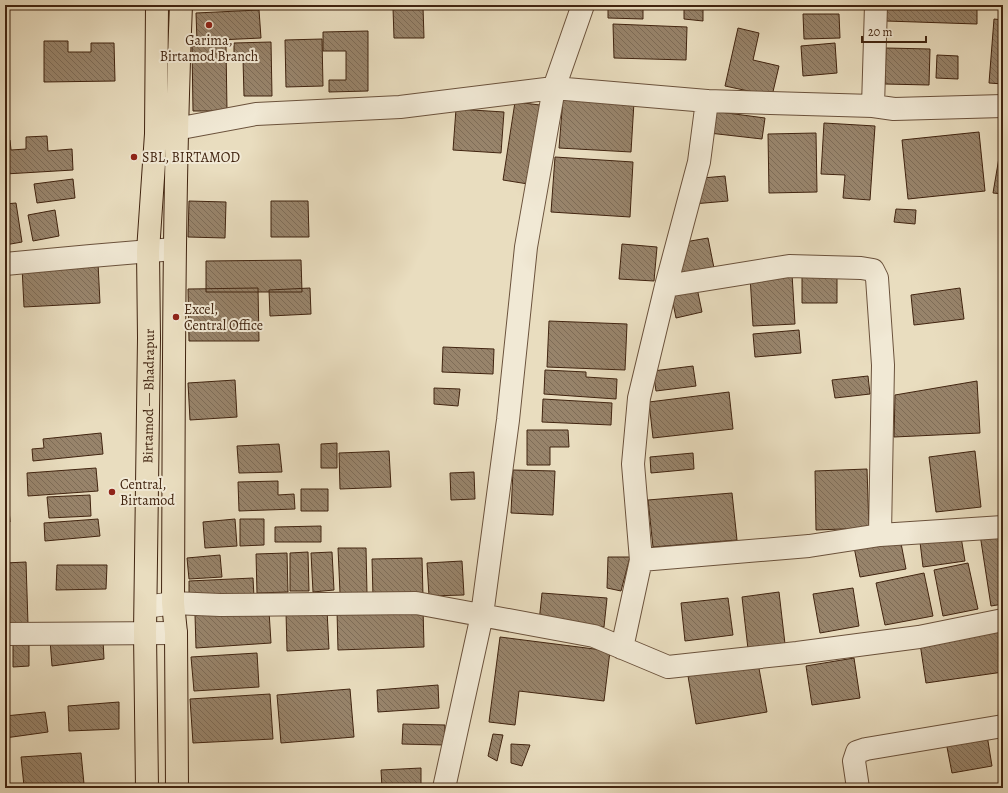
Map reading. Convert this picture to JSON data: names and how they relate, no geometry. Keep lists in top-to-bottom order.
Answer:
{
  "streets": {
    "main road": ["Birtamod — Bhadrapur"]
  },
  "places": [
    "Garima, Birtamod Branch",
    "SBL, BIRTAMOD",
    "Excel, Central Office",
    "Central, Birtamod"
  ],
  "scale_bar": "20 m"
}
